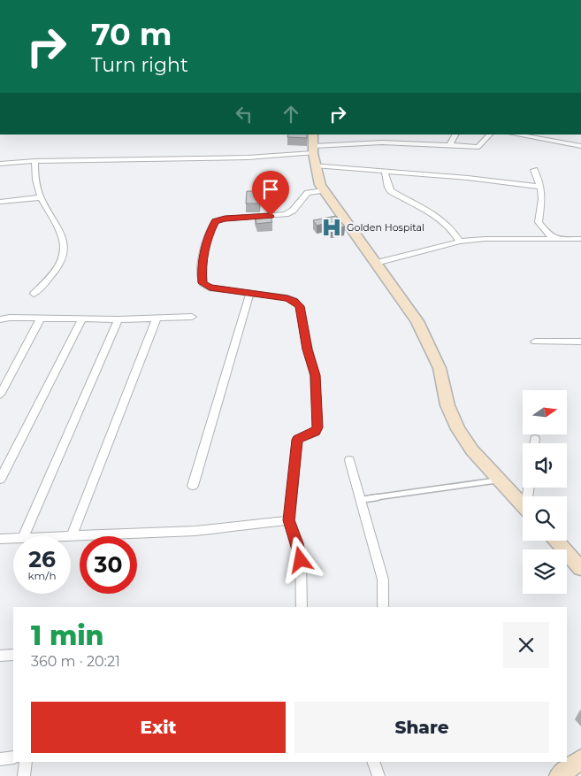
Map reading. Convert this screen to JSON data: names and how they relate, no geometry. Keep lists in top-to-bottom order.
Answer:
{
  "places": {
    "hospital": ["Golden Hospital"]
  },
  "north": "right",
  "page": {
    "turn": ["70 m", "Turn right"],
    "speed": "26 km/h",
    "limit": "30",
    "heading": ["1 min", "360 m · 20:21"],
    "buttons": ["Exit", "Share"]
  }
}
